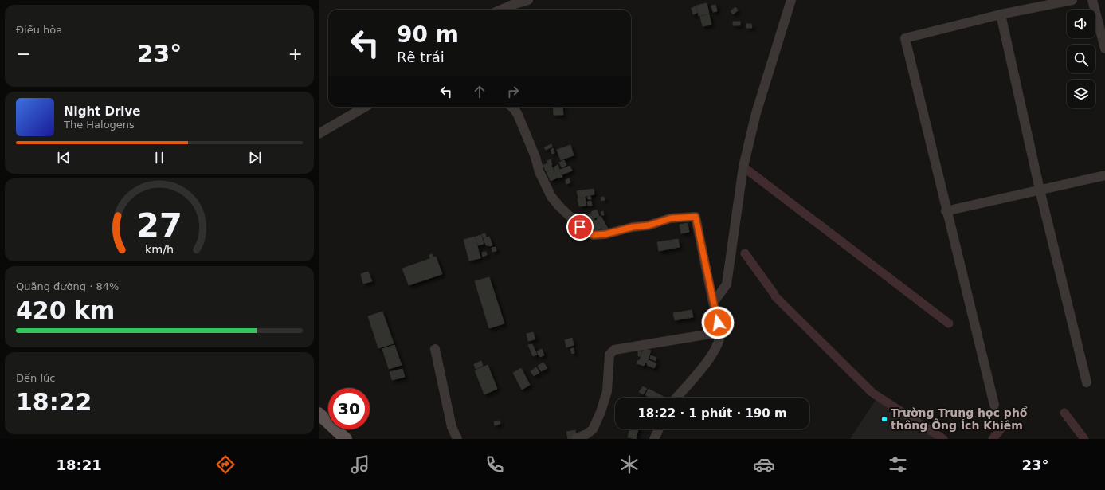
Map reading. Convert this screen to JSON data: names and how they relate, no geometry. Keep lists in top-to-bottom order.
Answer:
{
  "places": ["Trường Trung học phổ thông Ông Ích Khiêm"],
  "page": {
    "tile": [
      "Điều hòa",
      ["Quãng đường · 84%", "420 km"],
      ["Đến lúc", "18:22"]
    ],
    "turn": ["90 m", "Rẽ trái"],
    "heat": ["−", "23°", "+"],
    "song": ["Night Drive", "The Halogens"],
    "limit": "30",
    "trip": "18:22 · 1 phút · 190 m",
    "tabs": ["18:21", "23°"],
    "gauge": ["27", "km/h"]
  }
}
